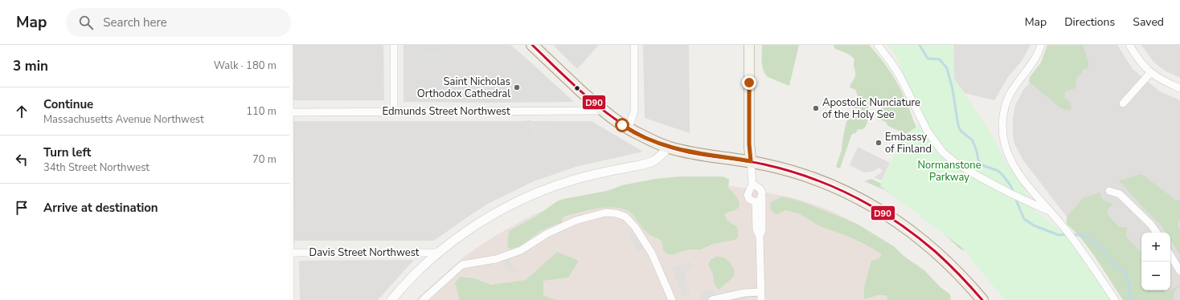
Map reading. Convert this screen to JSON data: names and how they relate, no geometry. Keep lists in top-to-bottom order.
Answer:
{
  "streets": {
    "street": ["Edmunds Street Northwest", "Davis Street Northwest"]
  },
  "parks": ["Normanstone Parkway"],
  "places": ["Saint Nicholas Orthodox Cathedral", "Apostolic Nunciature of the Holy See", "Embassy of Finland"],
  "lines": ["transit line D90"],
  "page": {
    "header": "Map",
    "search": "Search here",
    "nav": ["Map", "Directions", "Saved"],
    "heading": ["3 min", "Walk · 180 m"],
    "list": [
      ["Continue", "Massachusetts Avenue Northwest", "110 m"],
      ["Turn left", "34th Street Northwest", "70 m"],
      "Arrive at destination"
    ],
    "map_buttons": ["+", "−"]
  }
}
